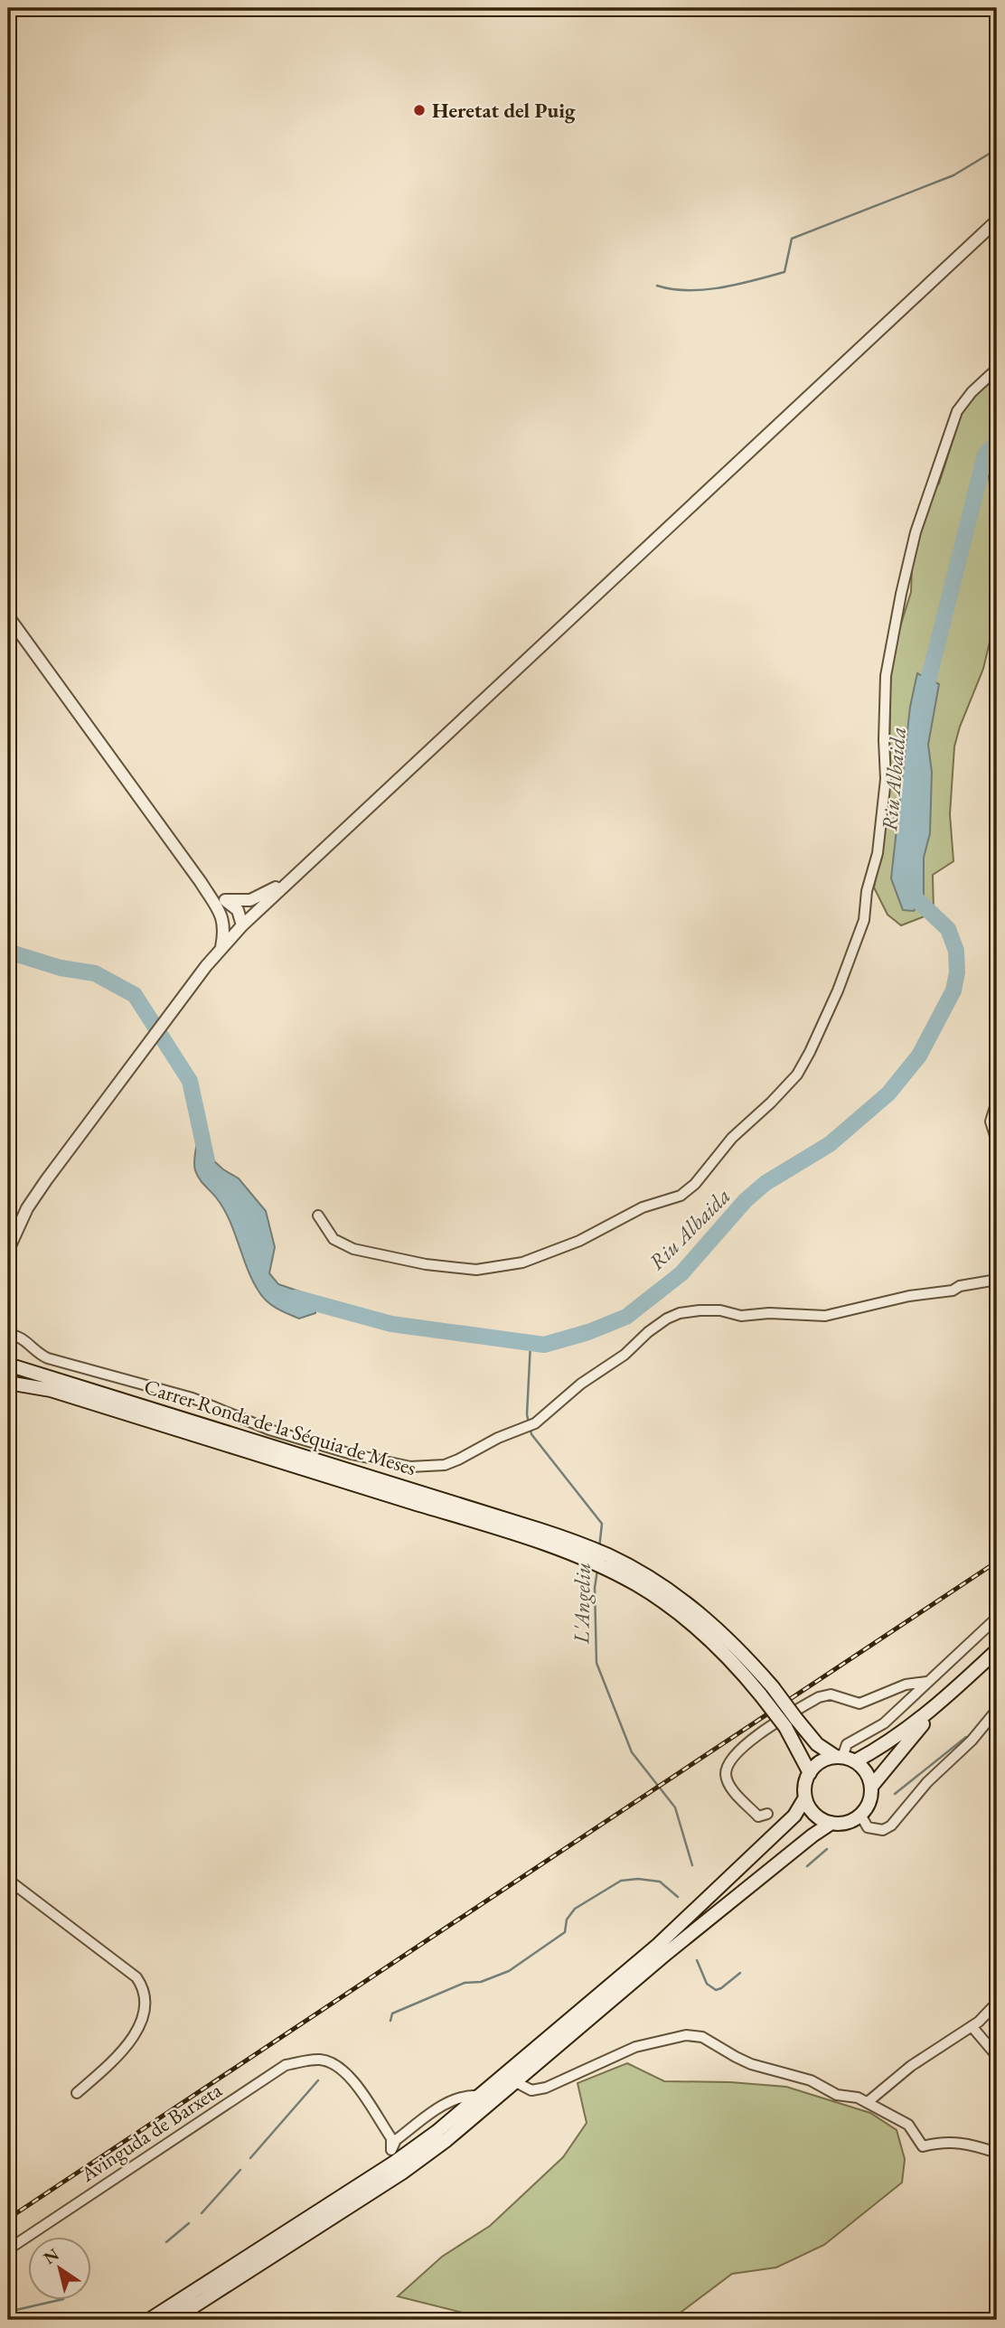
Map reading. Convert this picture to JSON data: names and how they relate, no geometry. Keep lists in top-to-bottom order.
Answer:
{
  "streets": {
    "main road": ["Carrer Ronda de la Séquia de Meses"],
    "street": ["Avinguda de Barxeta"]
  },
  "water": ["Riu Albaida", "L'Angeliu"],
  "places": ["Heretat del Puig"],
  "north": "top left"
}
